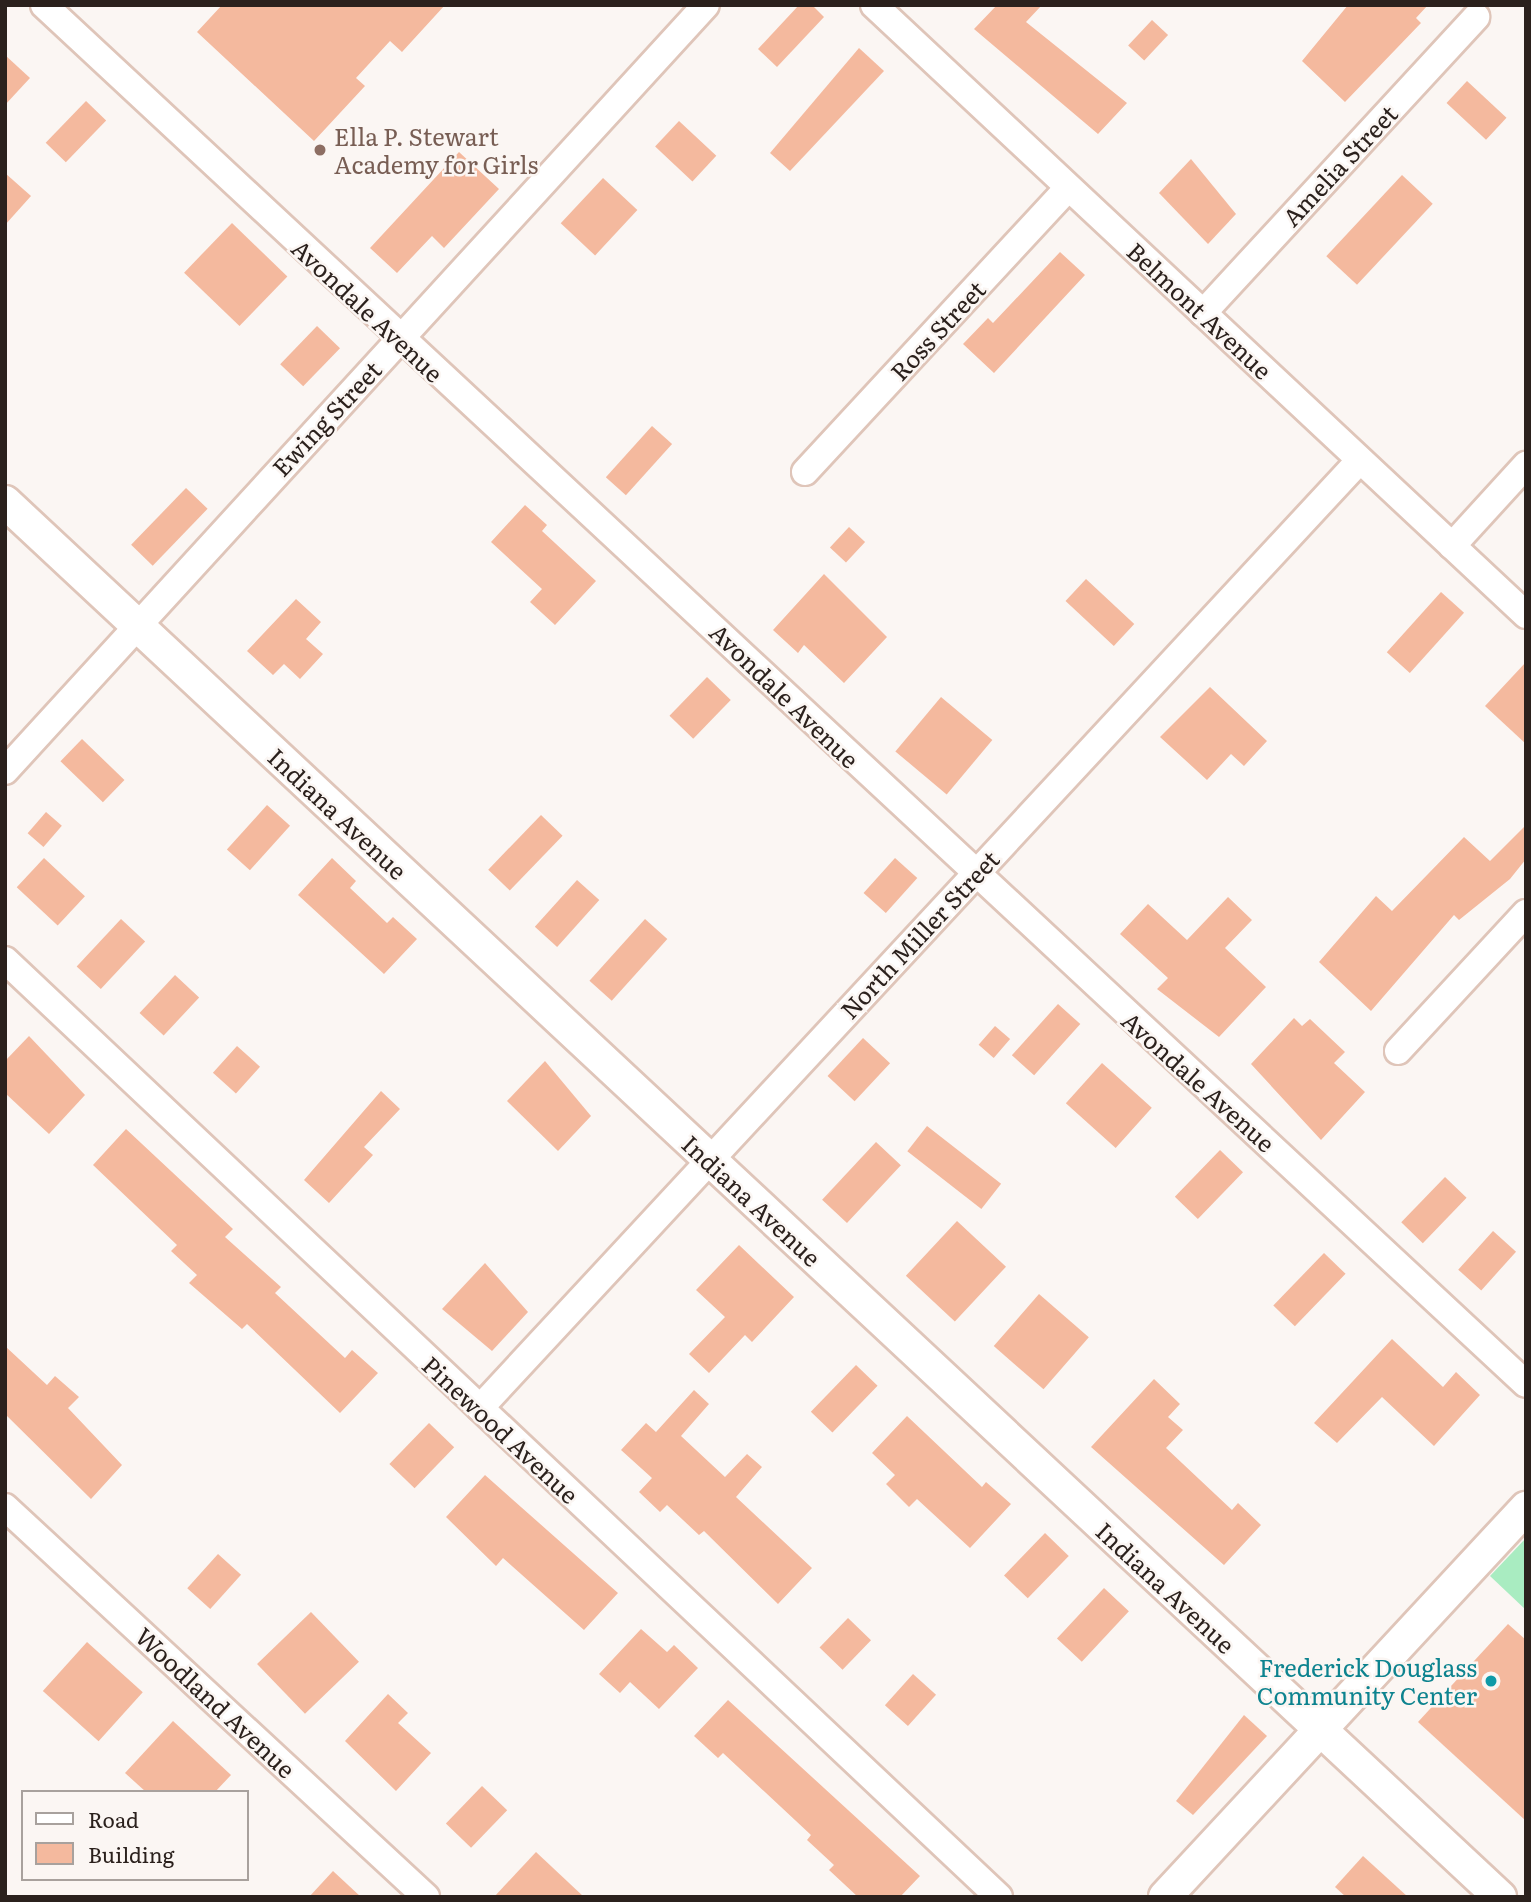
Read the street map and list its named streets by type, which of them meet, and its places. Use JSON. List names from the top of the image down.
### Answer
{
  "streets": {
    "street": [
      "Amelia Street",
      "Avondale Avenue",
      "Belmont Avenue",
      "Ross Street",
      "Ewing Street",
      "Indiana Avenue",
      "North Miller Street",
      "Pinewood Avenue",
      "Woodland Avenue"
    ]
  },
  "crossings": [
    ["Amelia Street", "Belmont Avenue"],
    ["Avondale Avenue", "Ewing Street"],
    ["Avondale Avenue", "North Miller Street"],
    ["Belmont Avenue", "Ross Street"],
    ["Belmont Avenue", "North Miller Street"],
    ["Ewing Street", "Indiana Avenue"],
    ["Indiana Avenue", "North Miller Street"],
    ["North Miller Street", "Pinewood Avenue"]
  ],
  "places": ["Ella P. Stewart Academy for Girls", "Frederick Douglass Community Center"],
  "legend": ["Road", "Building"]
}
